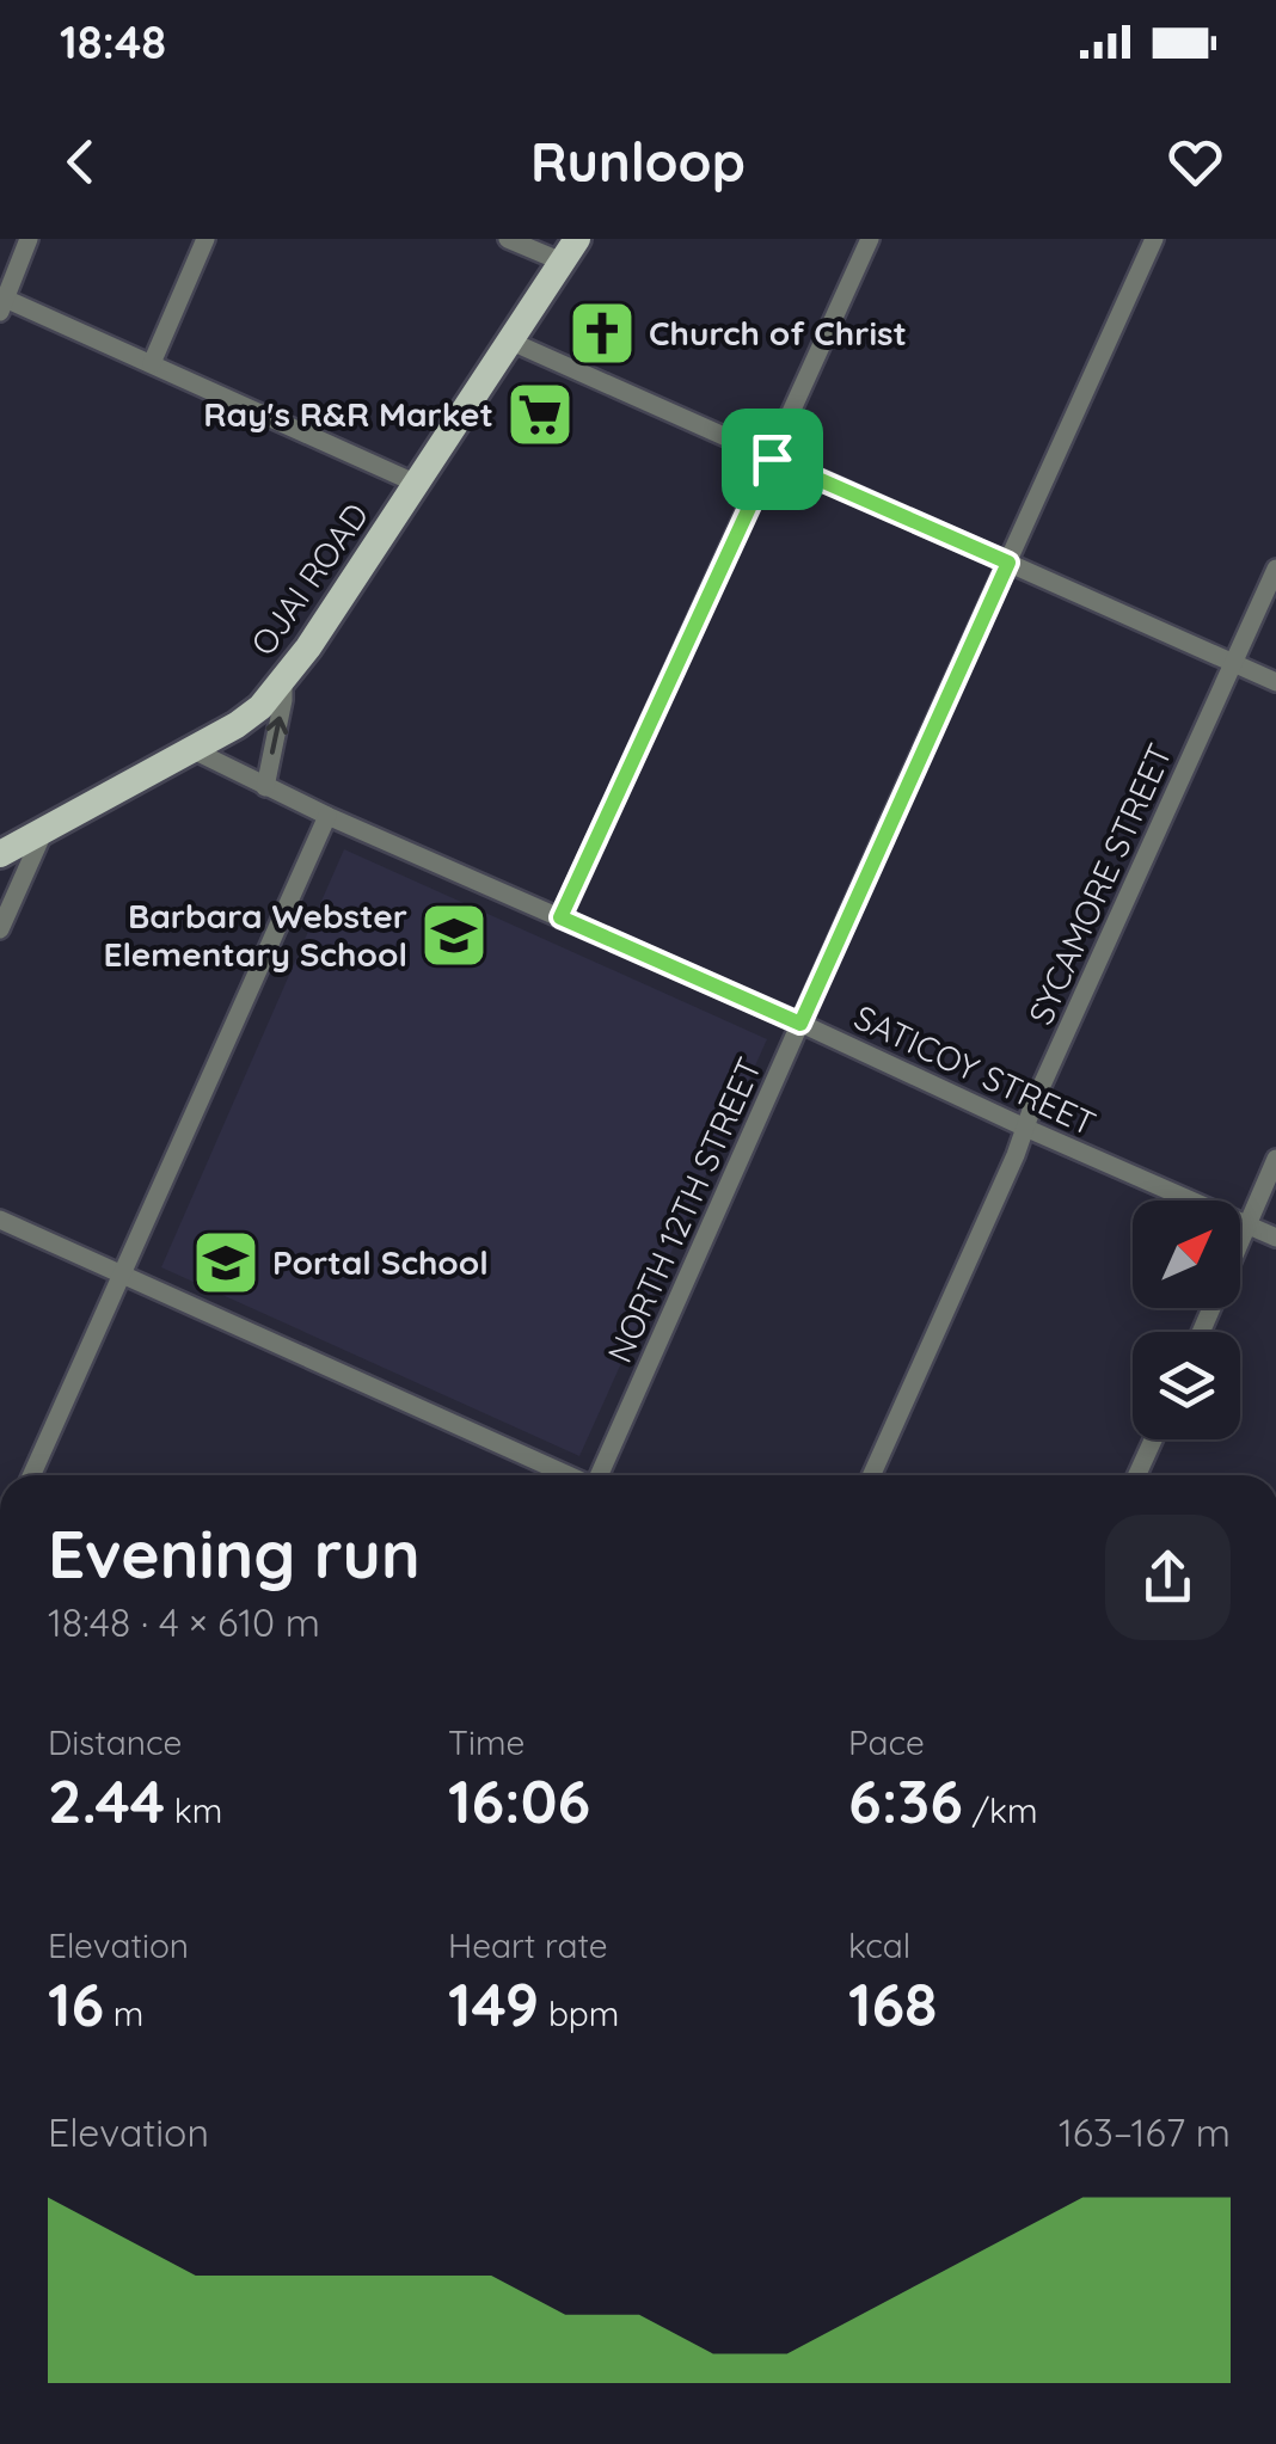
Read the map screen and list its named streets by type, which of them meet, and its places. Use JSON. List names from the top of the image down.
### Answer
{
  "streets": {
    "main road": ["OJAI ROAD"],
    "street": ["SYCAMORE STREET", "SATICOY STREET", "NORTH 12TH STREET"]
  },
  "crossings": [
    ["OJAI ROAD", "SATICOY STREET"],
    ["SYCAMORE STREET", "SATICOY STREET"],
    ["SATICOY STREET", "NORTH 12TH STREET"]
  ],
  "places": {
    "church": ["Church of Christ"],
    "supermarket": ["Ray's R&R Market"],
    "school or university": ["Barbara Webster Elementary School", "Portal School"]
  },
  "north": "top right",
  "page": {
    "status": "18:48",
    "header": "Runloop",
    "heading": ["Evening run", "18:48 · 4 × 610 m"],
    "stats": [
      ["Distance", "2.44 km"],
      ["Time", "16:06"],
      ["Pace", "6:36 /km"],
      ["Elevation", "16 m"],
      ["Heart rate", "149 bpm"],
      ["kcal", "168"]
    ],
    "chart": ["Elevation", "163–167 m"]
  }
}
